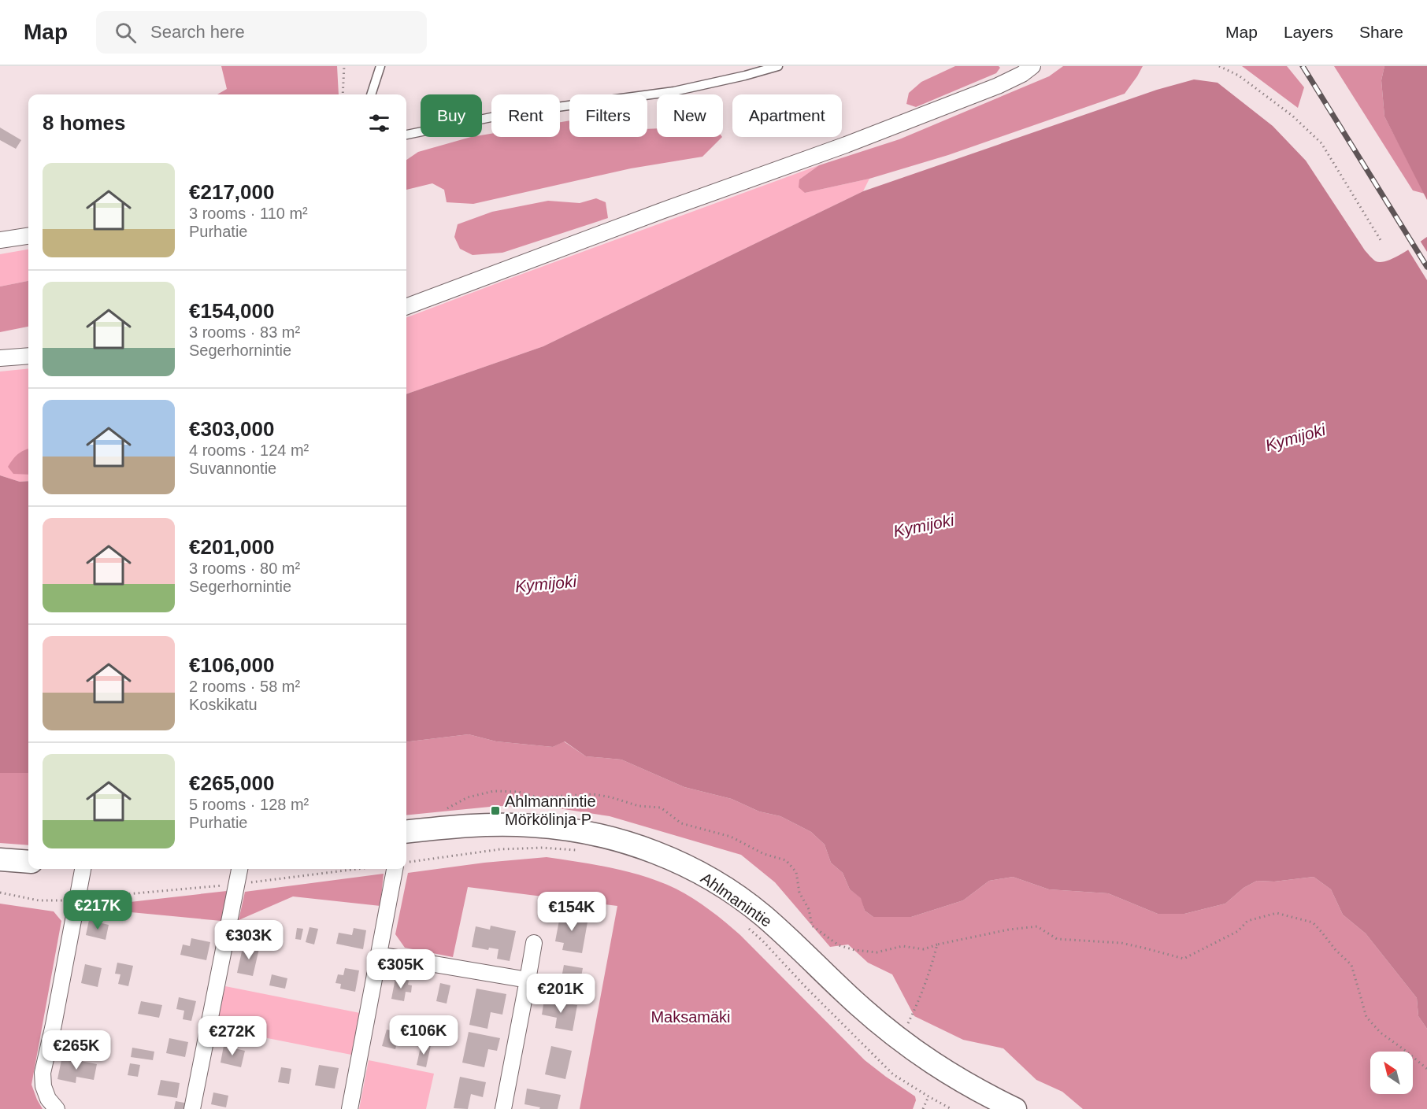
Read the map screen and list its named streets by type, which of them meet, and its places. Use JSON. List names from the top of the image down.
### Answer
{
  "streets": {
    "street": ["Ahlmanintie"]
  },
  "water": ["Kymijoki"],
  "parks": ["Maksamäki"],
  "places": {
    "transit": ["Ahlmannintie Mörkölinja P"]
  },
  "north": "top left",
  "page": {
    "header": "Map",
    "search": "Search here",
    "nav": ["Map", "Layers", "Share"],
    "chip": [
      "Buy",
      "Rent",
      "Filters",
      "New",
      "Apartment"
    ],
    "heading": "8 homes",
    "list": [
      {
        "name": "€217,000",
        "note": "3 rooms · 110 m² · Purhatie"
      },
      {
        "name": "€154,000",
        "note": "3 rooms · 83 m² · Segerhornintie"
      },
      {
        "name": "€303,000",
        "note": "4 rooms · 124 m² · Suvannontie"
      },
      {
        "name": "€201,000",
        "note": "3 rooms · 80 m² · Segerhornintie"
      },
      {
        "name": "€106,000",
        "note": "2 rooms · 58 m² · Koskikatu"
      },
      {
        "name": "€265,000",
        "note": "5 rooms · 128 m² · Purhatie"
      }
    ],
    "price": [
      "€217K",
      "€154K",
      "€303K",
      "€305K",
      "€201K",
      "€106K",
      "€272K",
      "€265K"
    ]
  }
}
